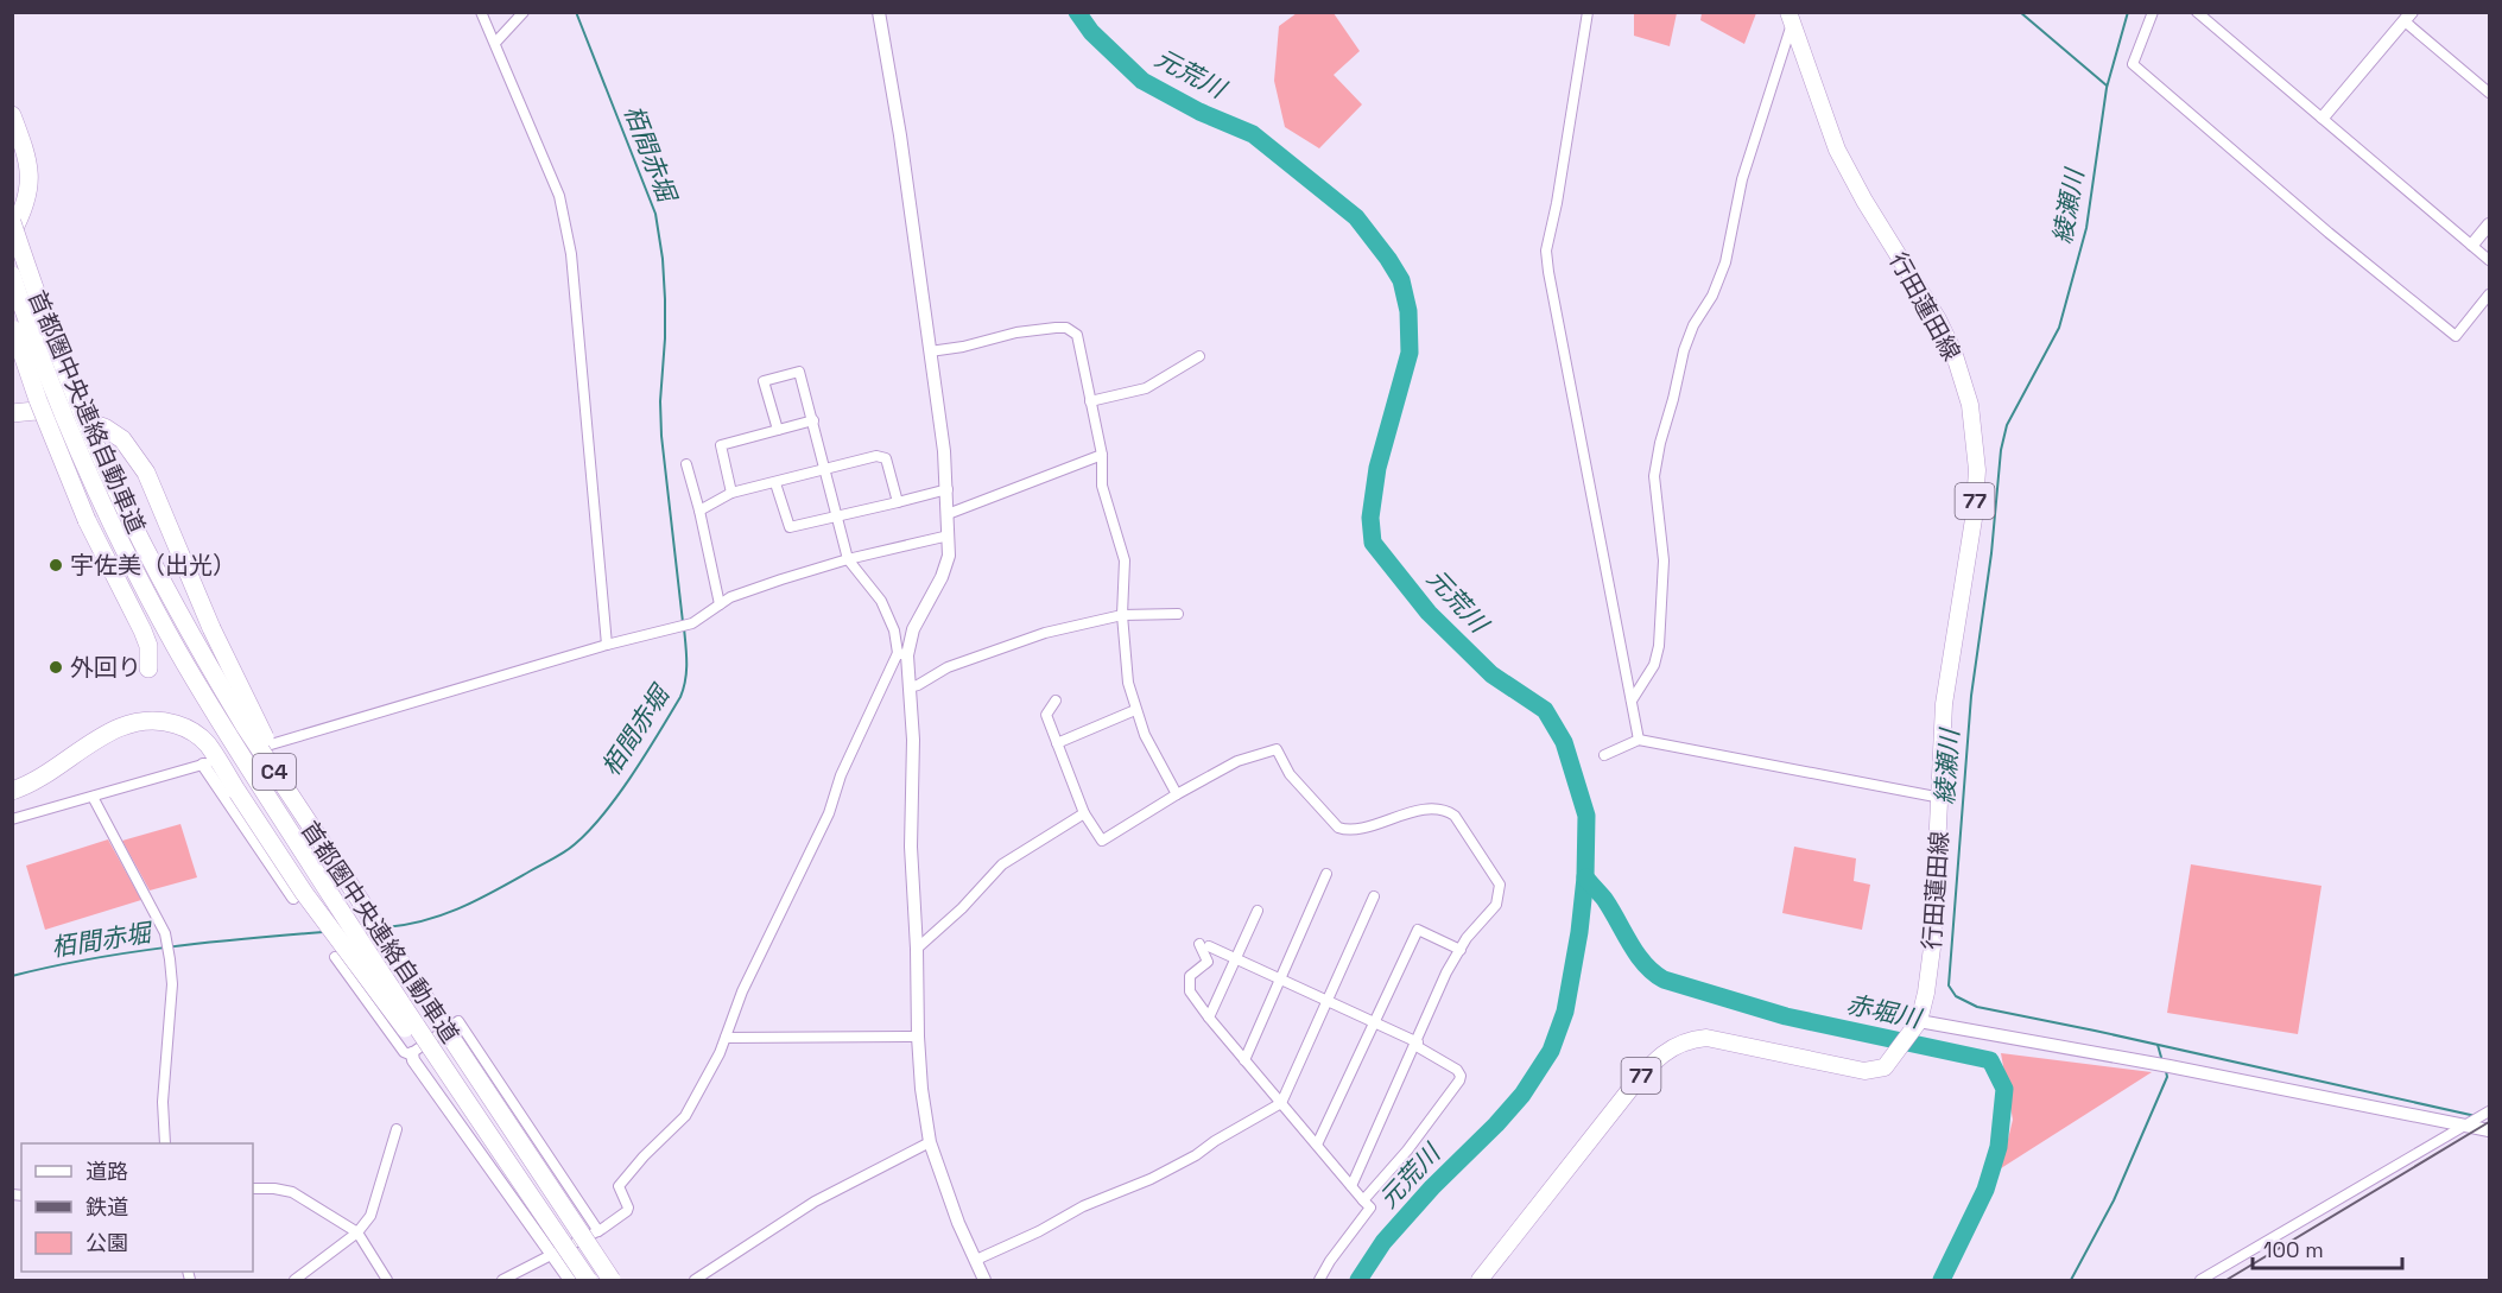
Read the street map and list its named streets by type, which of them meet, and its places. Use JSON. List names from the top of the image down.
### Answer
{
  "streets": {
    "highway": ["首都圏中央連絡自動車道", "C4"],
    "main road": ["行田蓮田線", "77"]
  },
  "water": [
    "元荒川",
    "栢間赤堀",
    "綾瀬川",
    "赤堀川"
  ],
  "places": ["宇佐美（出光）", "外回り"],
  "legend": ["道路", "鉄道", "公園"],
  "scale_bar": "100 m"
}
